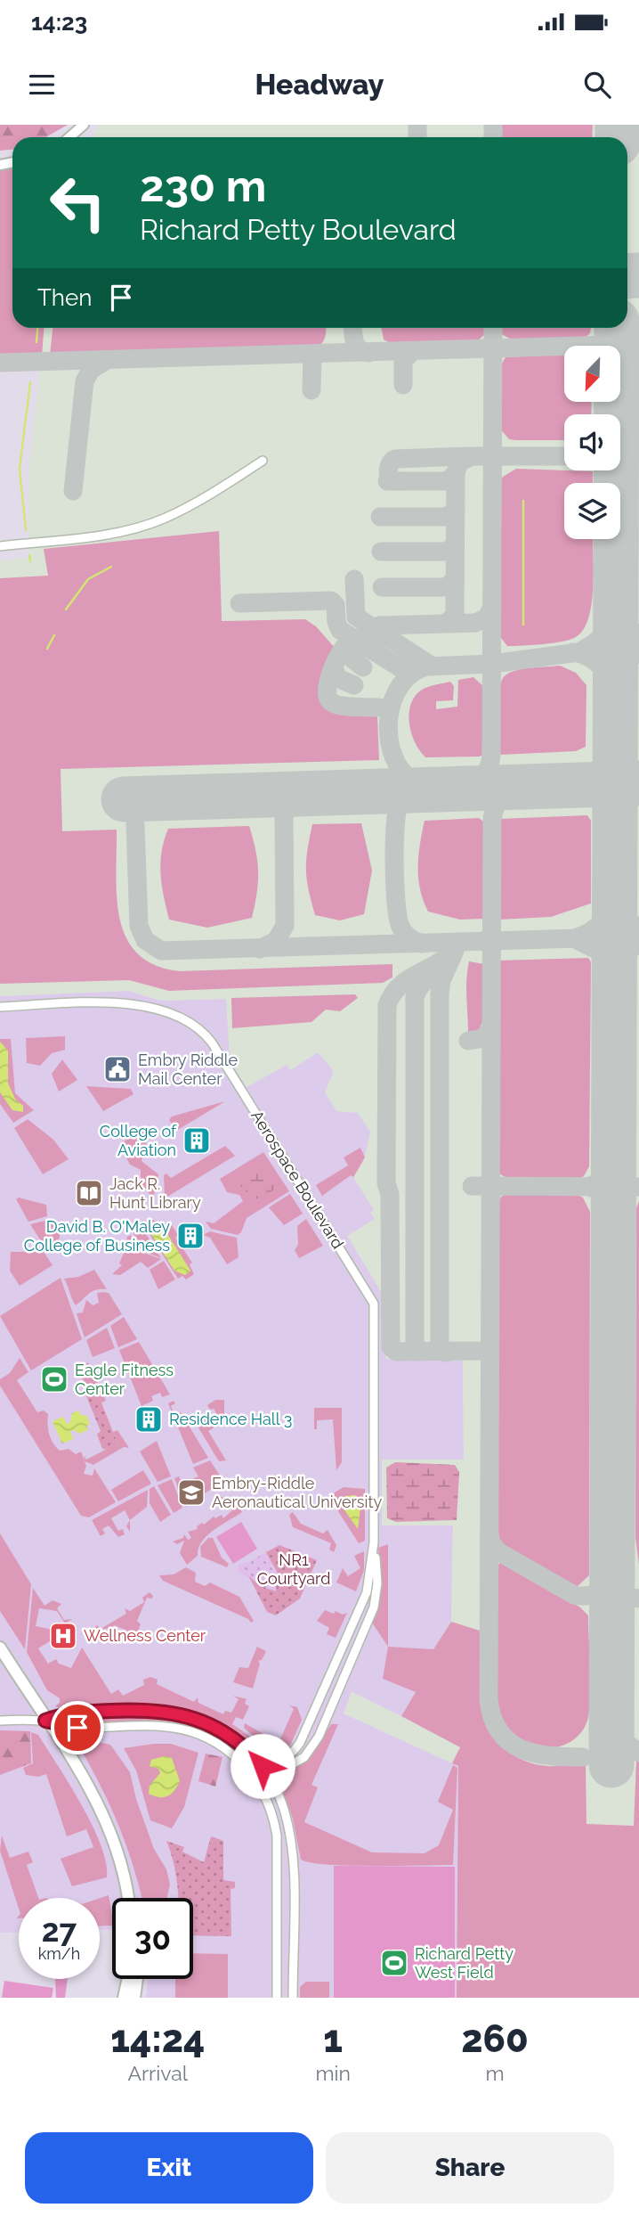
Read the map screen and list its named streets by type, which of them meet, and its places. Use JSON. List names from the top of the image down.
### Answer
{
  "streets": {
    "street": ["Aerospace Boulevard"]
  },
  "parks": ["NR1 Courtyard"],
  "places": {
    "public building": ["Embry Riddle Mail Center"],
    "building": ["College of Aviation", "David B. O'Maley College of Business", "Residence Hall 3"],
    "library": ["Jack R. Hunt Library"],
    "sports": ["Eagle Fitness Center", "Richard Petty West Field"],
    "school or university": ["Embry-Riddle Aeronautical University"],
    "hospital": ["Wellness Center"]
  },
  "north": "bottom left",
  "page": {
    "status": "14:23",
    "header": "Headway",
    "turn": ["230 m", "Richard Petty Boulevard"],
    "then": "Then",
    "speed": "27 km/h",
    "limit": "30",
    "eta": [
      "14:24",
      "Arrival",
      "1",
      "min",
      "260",
      "m"
    ],
    "buttons": ["Exit", "Share"]
  }
}
